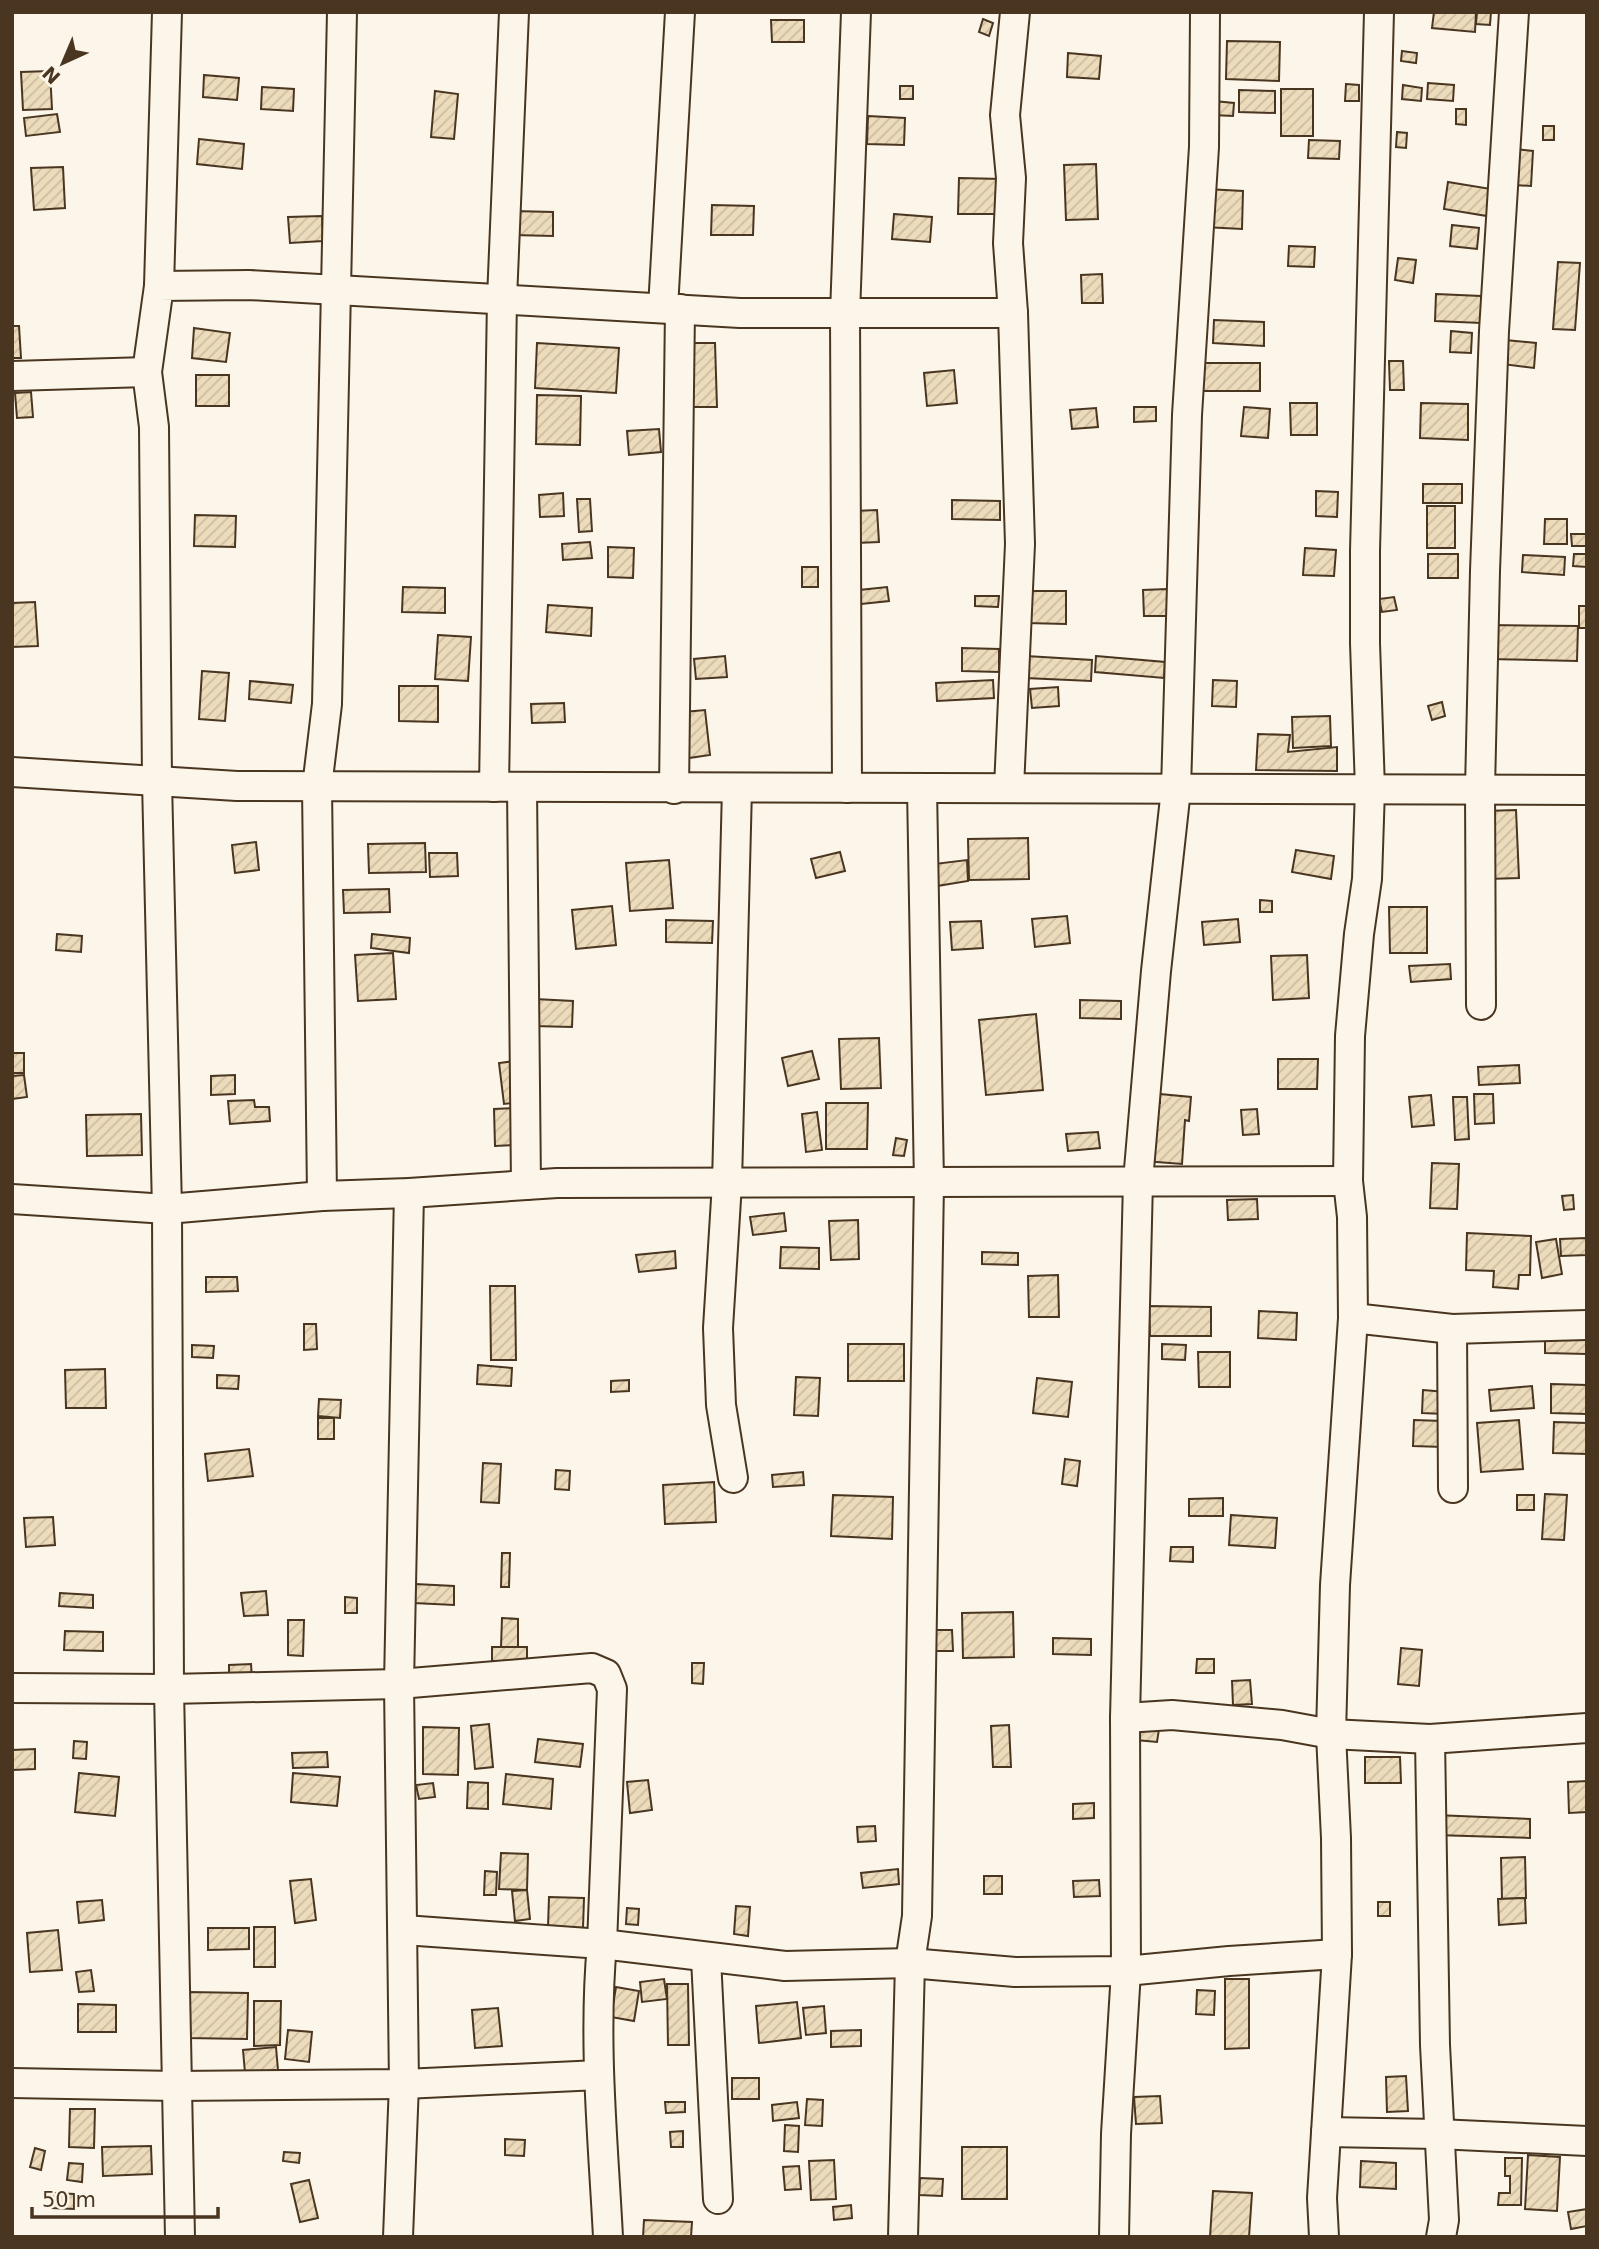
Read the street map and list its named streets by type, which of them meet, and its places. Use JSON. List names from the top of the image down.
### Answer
{
  "scale_bar": "50 m",
  "north": "bottom left"
}
